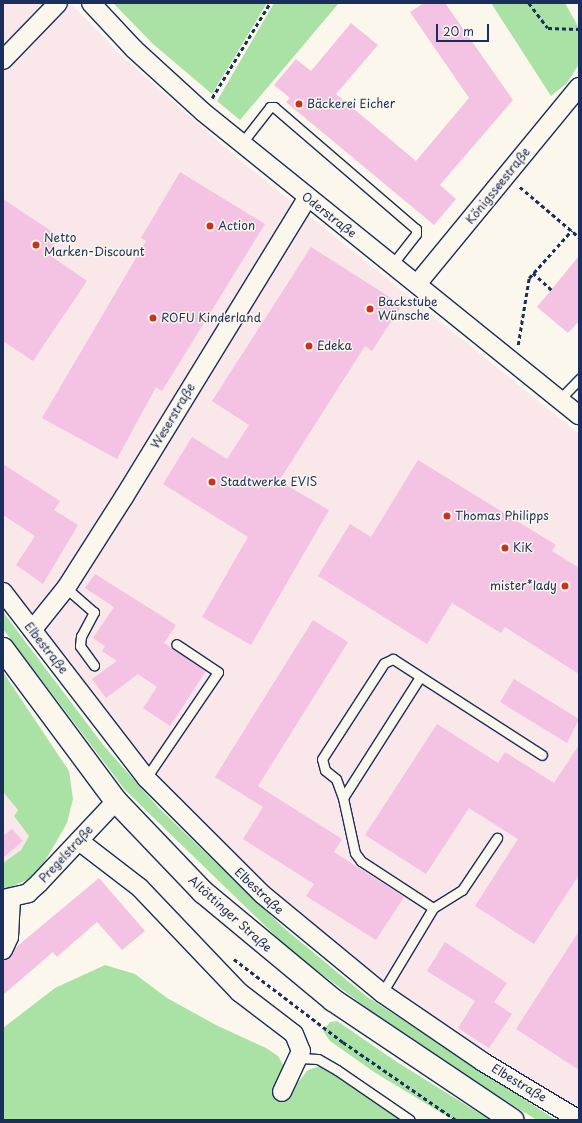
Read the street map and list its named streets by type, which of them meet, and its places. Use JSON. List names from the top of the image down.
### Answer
{
  "streets": {
    "main road": ["Altöttinger Straße"],
    "street": [
      "Königsseestraße",
      "Oderstraße",
      "Weserstraße",
      "Elbestraße",
      "Pregelstraße"
    ]
  },
  "crossings": [
    ["Königsseestraße", "Oderstraße"],
    ["Oderstraße", "Weserstraße"],
    ["Weserstraße", "Elbestraße"],
    ["Pregelstraße", "Altöttinger Straße"]
  ],
  "places": [
    "Bäckerei Eicher",
    "Action",
    "Netto Marken-Discount",
    "Backstube Wünsche",
    "ROFU Kinderland",
    "Edeka",
    "Stadtwerke EVIS",
    "Thomas Philipps",
    "KiK",
    "mister*lady"
  ],
  "scale_bar": "20 m"
}
